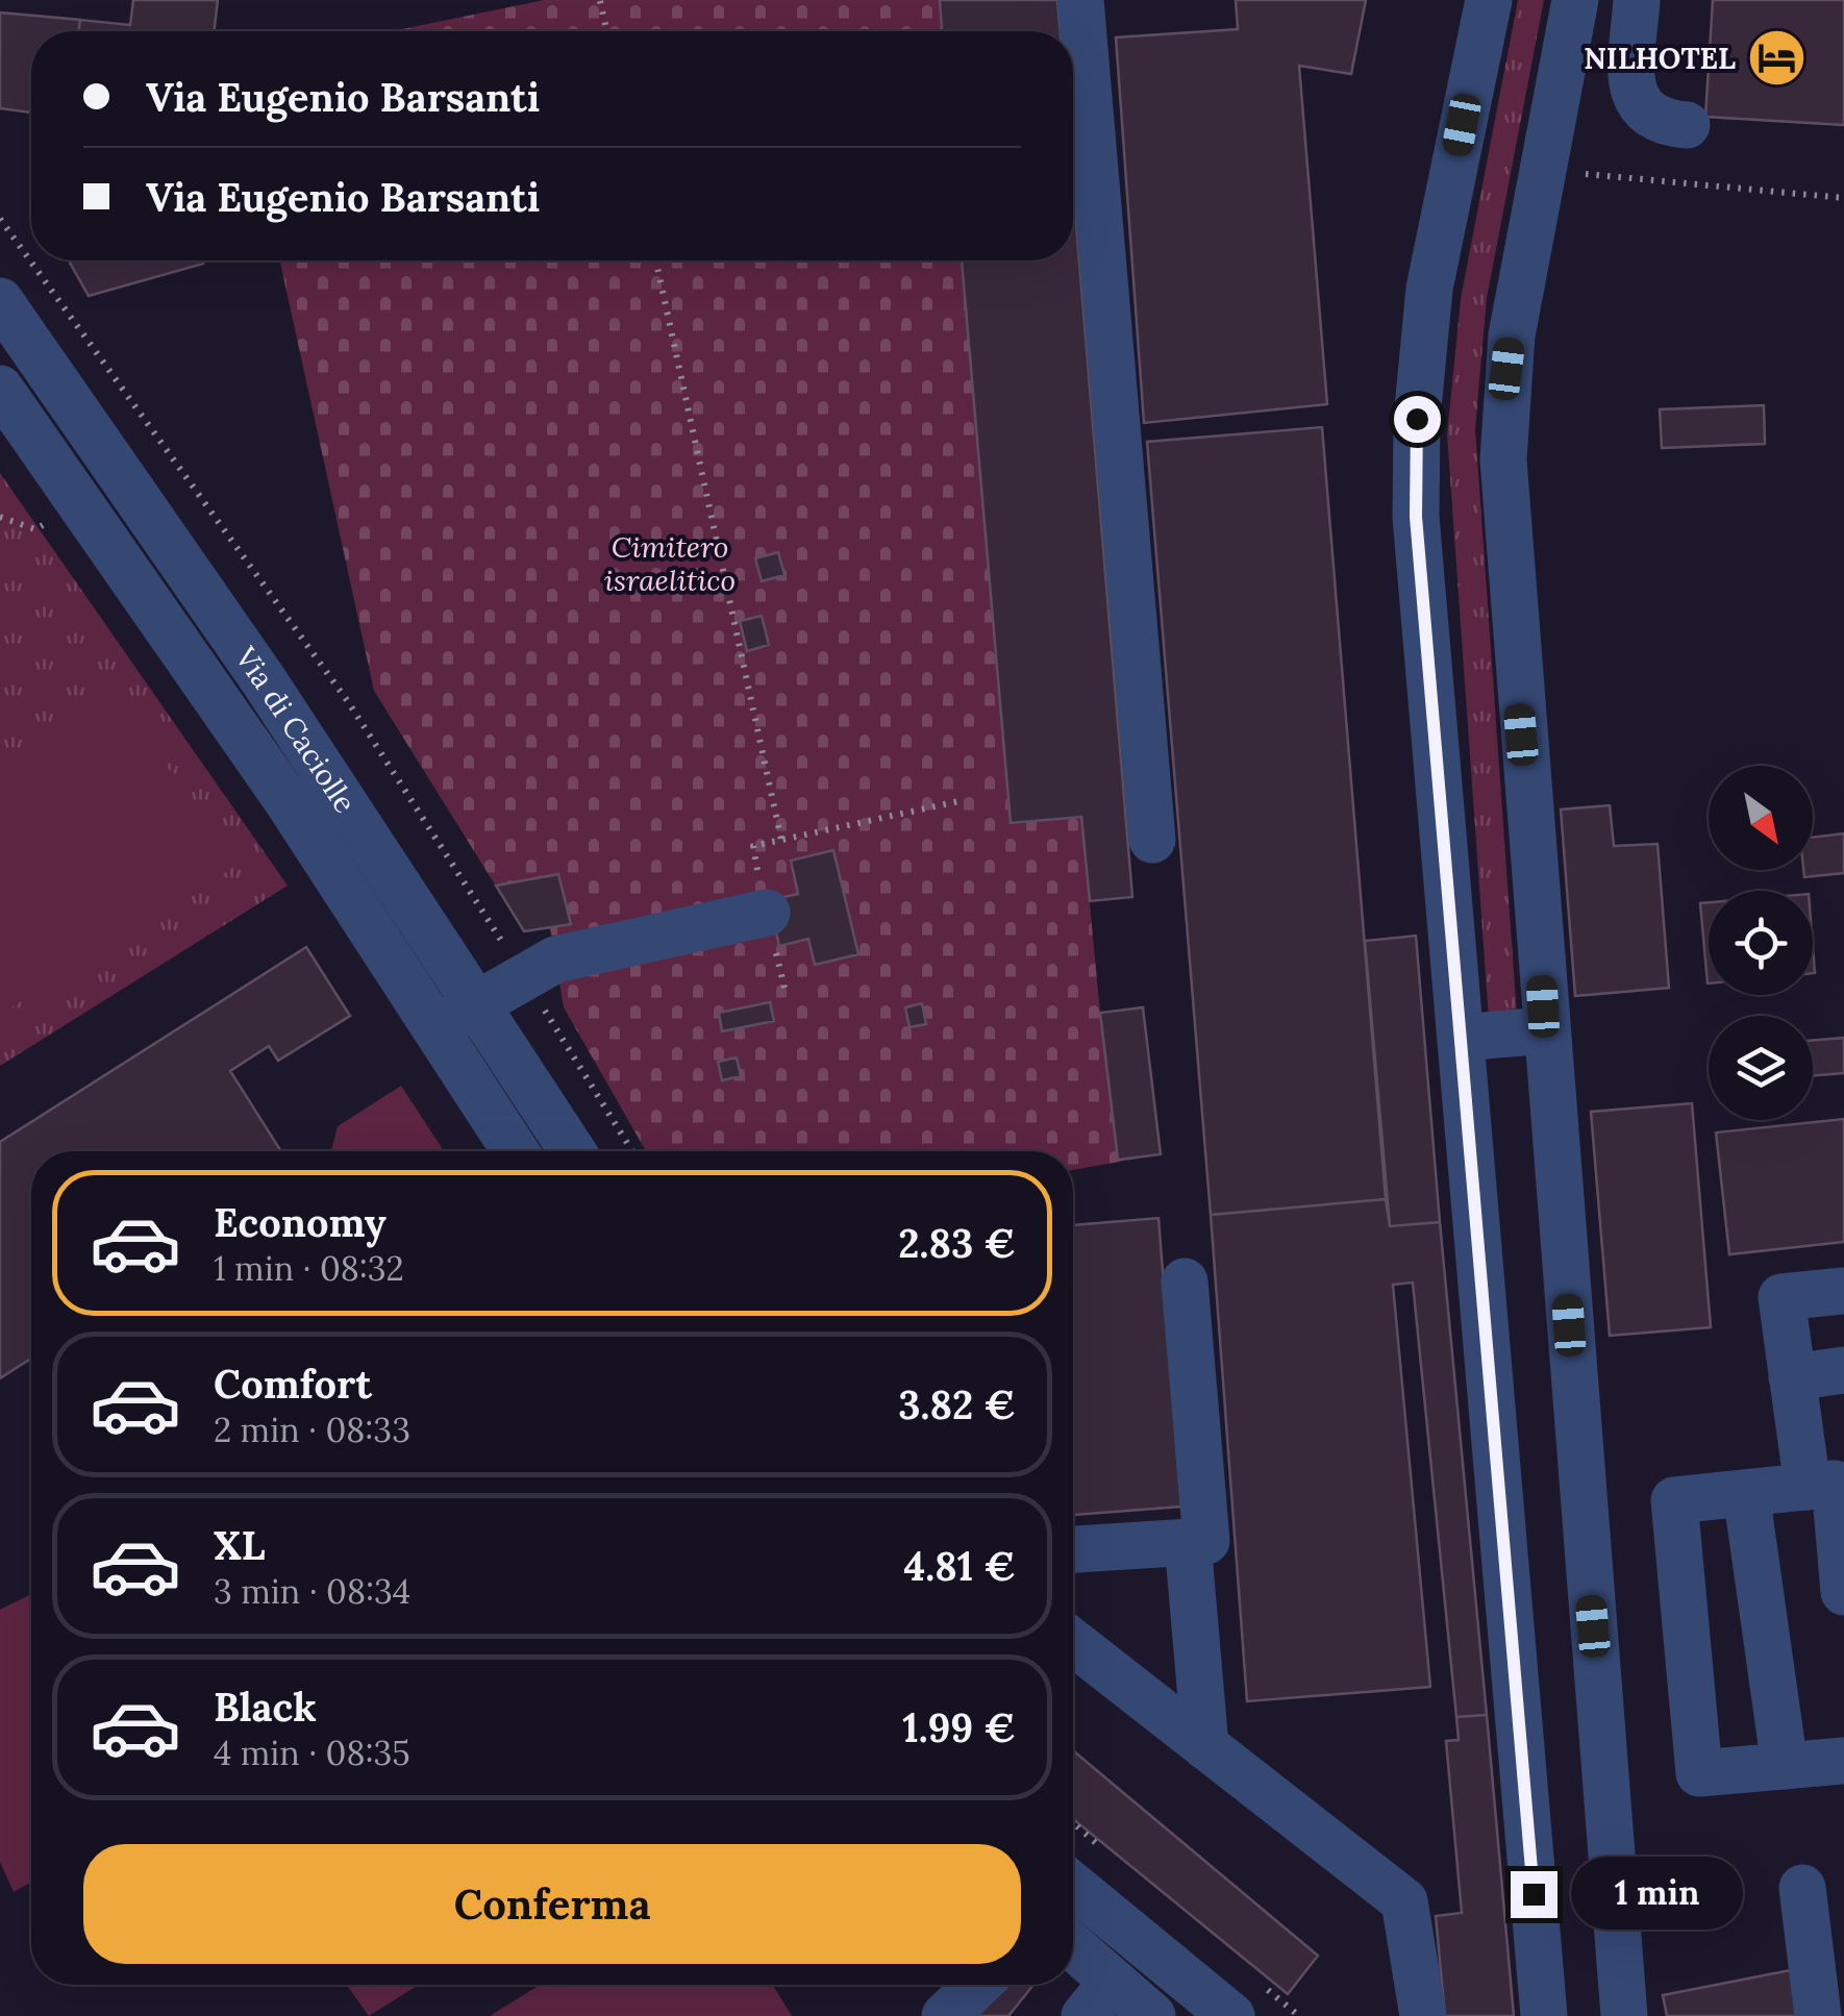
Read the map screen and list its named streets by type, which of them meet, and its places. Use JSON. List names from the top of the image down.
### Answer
{
  "streets": {
    "street": ["Via di Caciolle"]
  },
  "parks": ["Cimitero israelitico"],
  "places": {
    "hotel": ["NILHOTEL"]
  },
  "north": "bottom right",
  "page": {
    "banner": ["Via Eugenio Barsanti", "Via Eugenio Barsanti"],
    "list": [
      {
        "name": "Economy",
        "note": "1 min · 08:32",
        "value": "2.83 €"
      },
      {
        "name": "Comfort",
        "note": "2 min · 08:33",
        "value": "3.82 €"
      },
      {
        "name": "XL",
        "note": "3 min · 08:34",
        "value": "4.81 €"
      },
      {
        "name": "Black",
        "note": "4 min · 08:35",
        "value": "1.99 €"
      }
    ],
    "buttons": "Conferma",
    "bubble": "1 min"
  }
}
